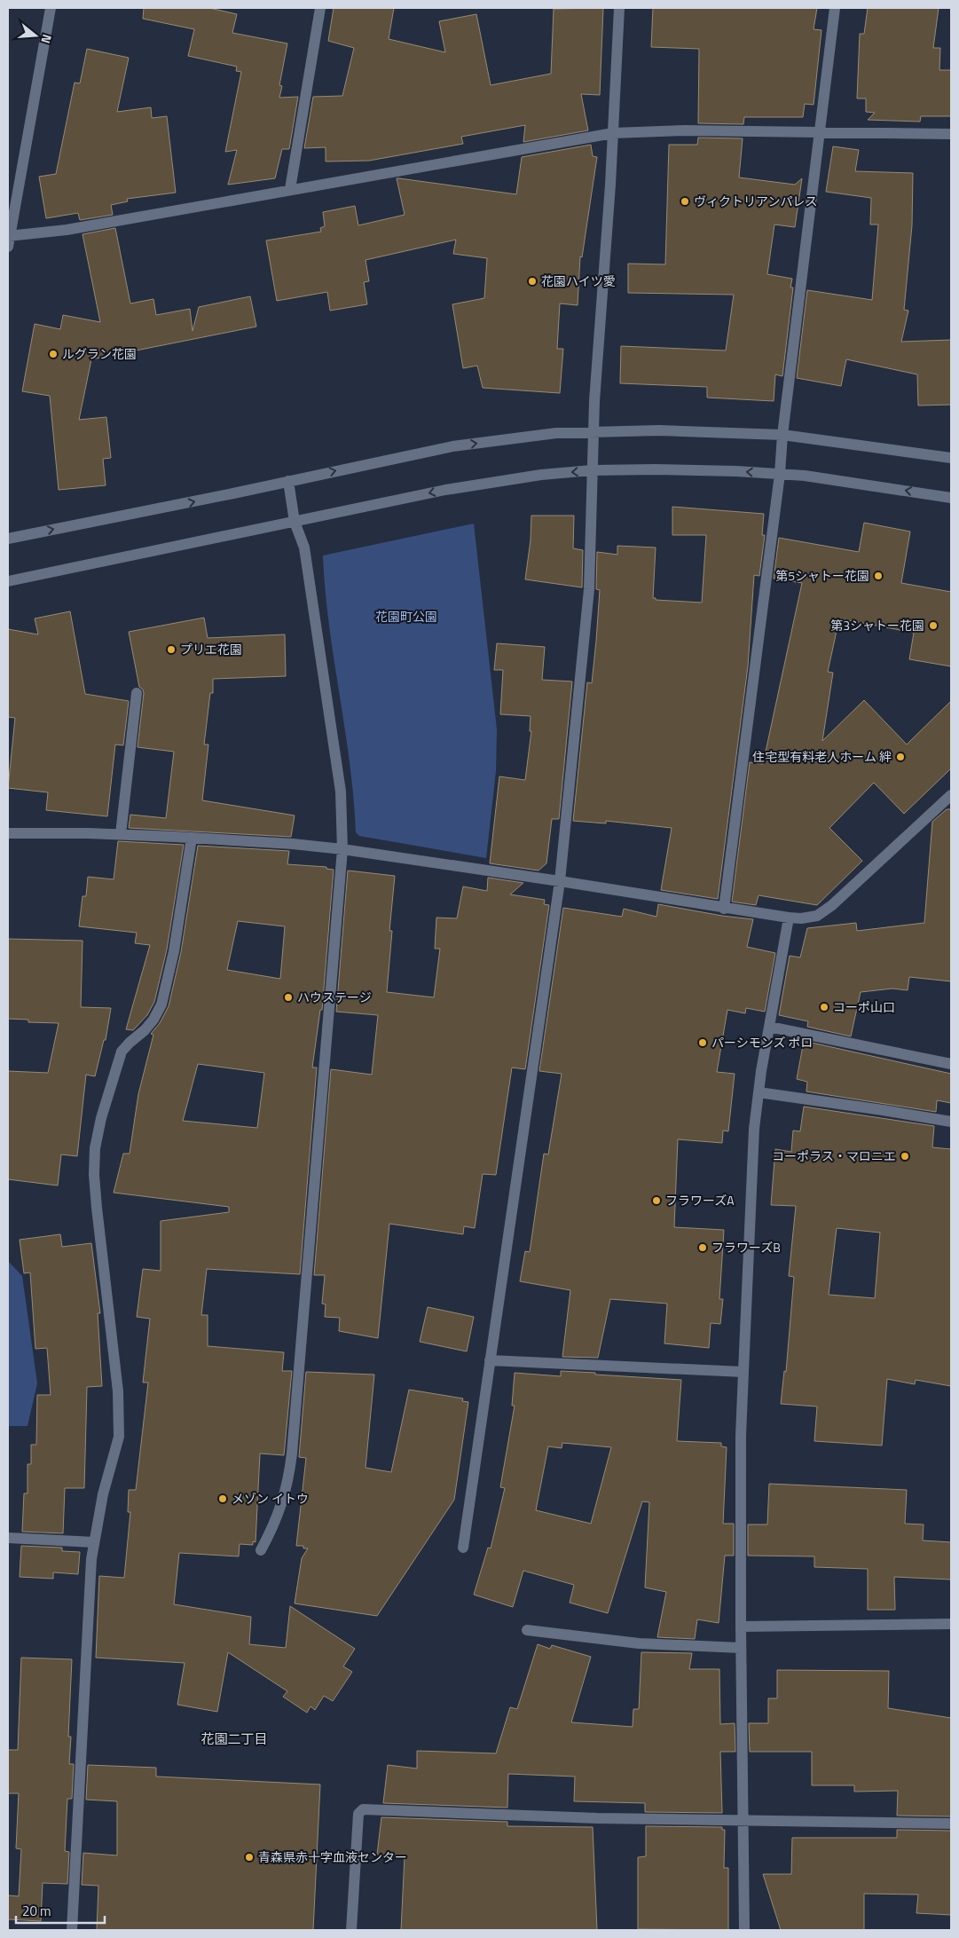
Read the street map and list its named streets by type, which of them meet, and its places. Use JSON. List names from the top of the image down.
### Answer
{
  "districts": ["花園二丁目"],
  "parks": ["花園町公園"],
  "places": [
    "ヴィクトリアンパレス",
    "花園ハイツ愛",
    "ルグラン花園",
    "第5シャトー花園",
    "第3シャトー花園",
    "プリエ花園",
    "住宅型有料老人ホーム 絆",
    "ハウステージ",
    "コーポ山口",
    "パーシモンズ ポロ",
    "コーポラス・マロニエ",
    "フラワーズA",
    "フラワーズB",
    "メゾン イトウ",
    "青森県赤十字血液センター"
  ],
  "scale_bar": "20 m",
  "north": "right"
}
